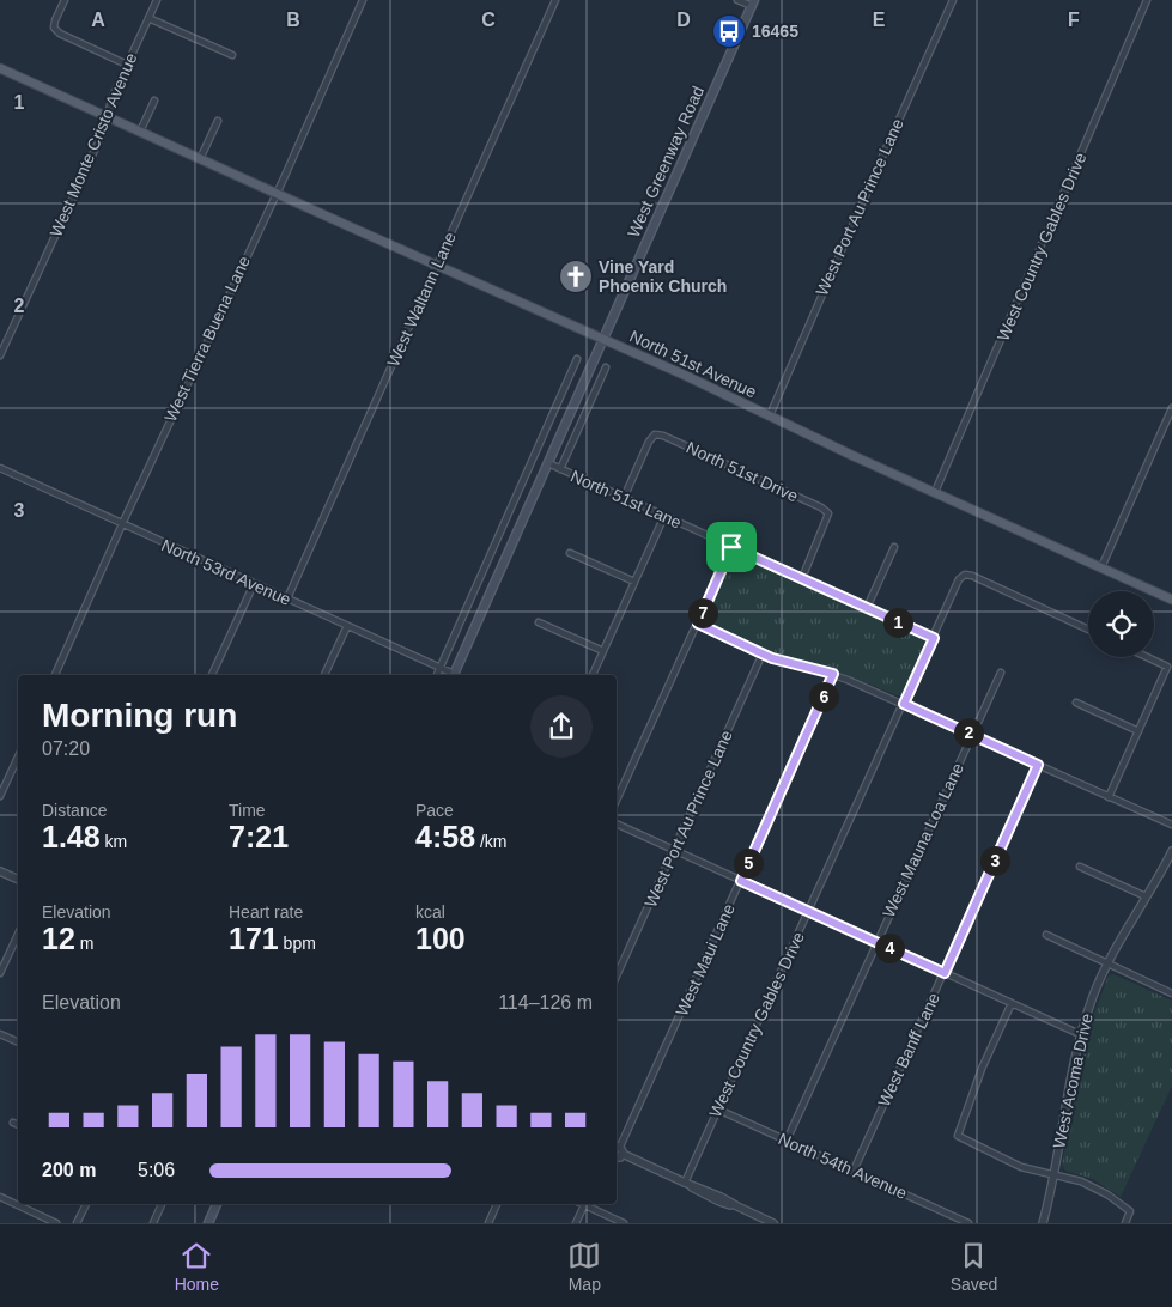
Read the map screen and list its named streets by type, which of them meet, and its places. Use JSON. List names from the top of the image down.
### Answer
{
  "streets": {
    "main road": ["West Greenway Road", "North 51st Avenue"],
    "street": [
      "West Monte Cristo Avenue",
      "West Port Au Prince Lane",
      "West Country Gables Drive",
      "West Waltann Lane",
      "West Tierra Buena Lane",
      "North 51st Drive",
      "North 51st Lane",
      "North 53rd Avenue",
      "West Mauna Loa Lane",
      "West Maui Lane",
      "West Banff Lane",
      "West Acoma Drive",
      "North 54th Avenue"
    ]
  },
  "crossings": [
    ["West Monte Cristo Avenue", "North 51st Avenue"],
    ["West Greenway Road", "North 51st Avenue"],
    ["West Greenway Road", "North 51st Lane"],
    ["West Port Au Prince Lane", "North 51st Avenue"],
    ["West Country Gables Drive", "North 51st Avenue"],
    ["West Country Gables Drive", "North 51st Lane"],
    ["West Country Gables Drive", "North 54th Avenue"],
    ["West Waltann Lane", "North 51st Avenue"],
    ["West Waltann Lane", "North 53rd Avenue"],
    ["West Tierra Buena Lane", "North 51st Avenue"],
    ["West Tierra Buena Lane", "North 53rd Avenue"],
    ["North 51st Drive", "North 51st Lane"],
    ["West Mauna Loa Lane", "North 54th Avenue"],
    ["West Banff Lane", "North 54th Avenue"]
  ],
  "places": {
    "bus stop": ["16465"],
    "church": ["Vine Yard Phoenix Church"]
  },
  "page": {
    "pins": [
      "7",
      "1",
      "6",
      "2",
      "3",
      "5",
      "4"
    ],
    "heading": ["Morning run", "07:20"],
    "stats": [
      ["Distance", "1.48 km"],
      ["Time", "7:21"],
      ["Pace", "4:58 /km"],
      ["Elevation", "12 m"],
      ["Heart rate", "171 bpm"],
      ["kcal", "100"]
    ],
    "chart": ["Elevation", "114–126 m"],
    "list": [
      {
        "name": "200 m",
        "note": "5:06"
      }
    ],
    "tabs": ["Home", "Map", "Saved"]
  },
  "grid": {
    "columns": [
      "A",
      "B",
      "C",
      "D",
      "E",
      "F"
    ],
    "rows": ["1", "2", "3"]
  }
}
